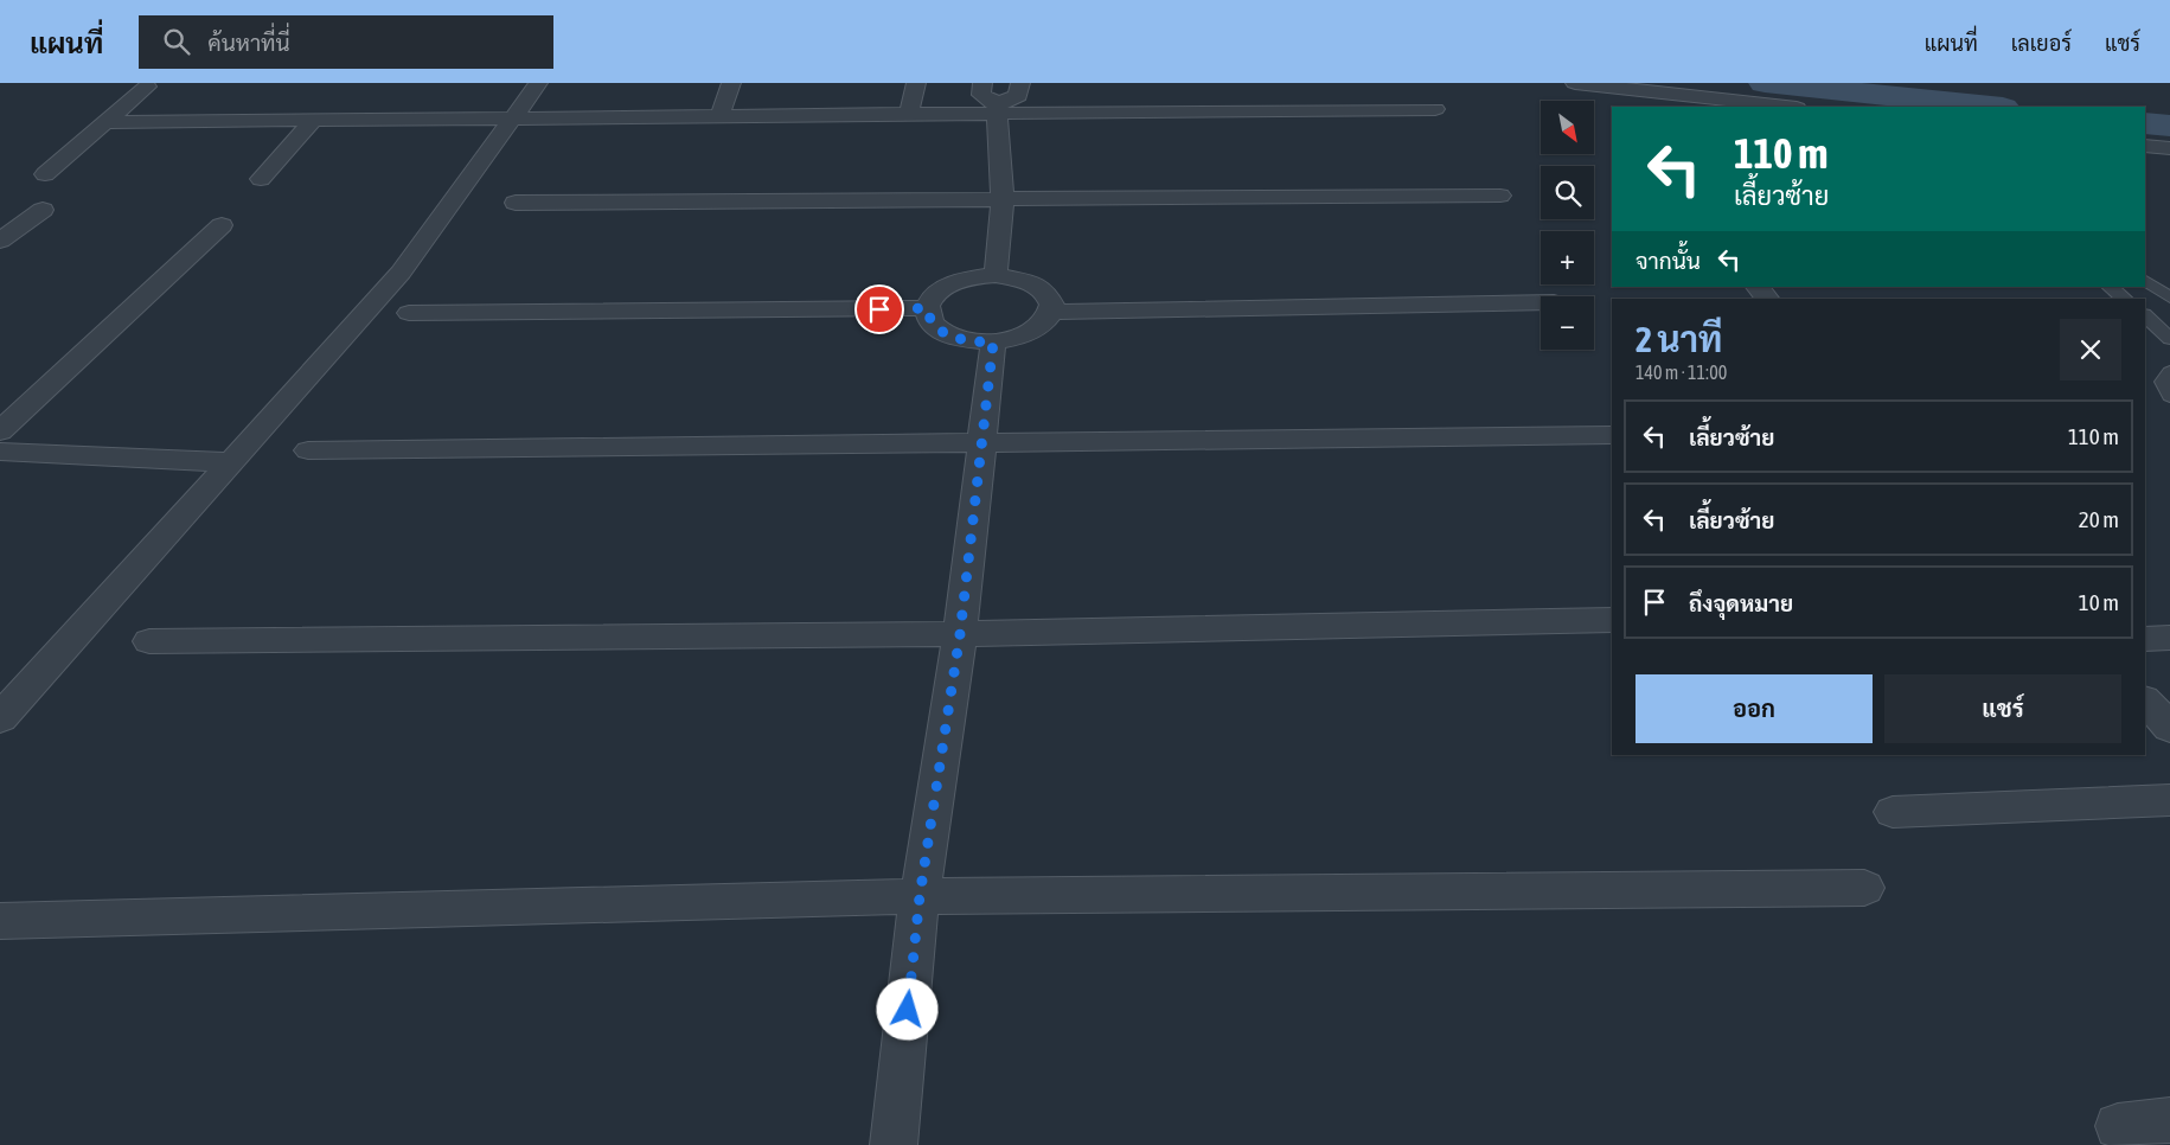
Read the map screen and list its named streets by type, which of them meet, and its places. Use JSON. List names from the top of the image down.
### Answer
{
  "north": "bottom right",
  "page": {
    "header": "แผนที่",
    "search": "ค้นหาที่นี่",
    "nav": ["แผนที่", "เลเยอร์", "แชร์"],
    "map_buttons": ["+", "−"],
    "turn": ["110 m", "เลี้ยวซ้าย"],
    "then": "จากนั้น",
    "heading": ["2 นาที", "140 m · 11:00"],
    "list": [
      {
        "name": "เลี้ยวซ้าย",
        "value": "110 m"
      },
      {
        "name": "เลี้ยวซ้าย",
        "value": "20 m"
      },
      {
        "name": "ถึงจุดหมาย",
        "value": "10 m"
      }
    ],
    "buttons": ["ออก", "แชร์"]
  }
}
